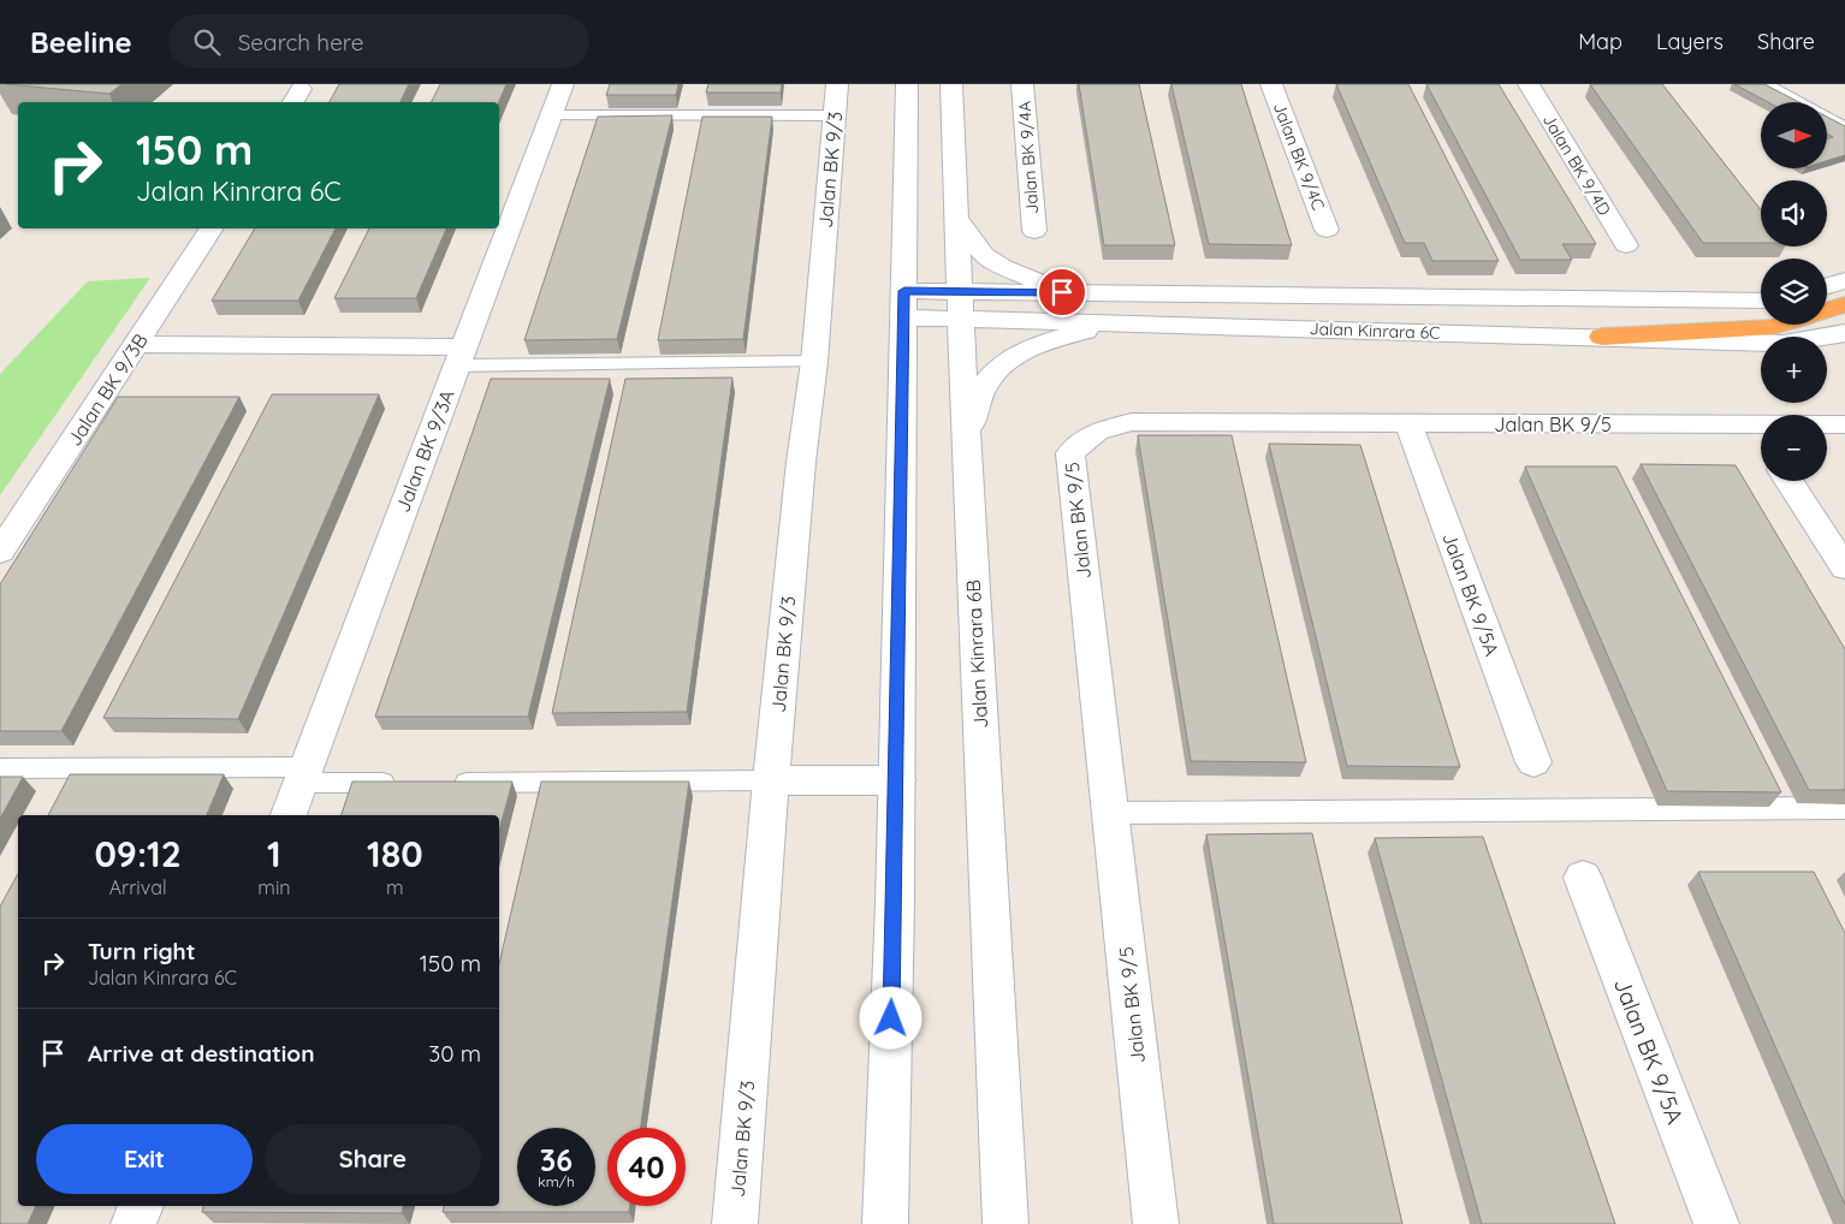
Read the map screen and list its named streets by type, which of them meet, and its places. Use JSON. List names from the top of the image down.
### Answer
{
  "streets": {
    "street": [
      "Jalan BK 9/4C",
      "Jalan BK 9/4A",
      "Jalan BK 9/4D",
      "Jalan BK 9/3",
      "Jalan Kinrara 6C",
      "Jalan BK 9/3B",
      "Jalan BK 9/5",
      "Jalan BK 9/3A",
      "Jalan BK 9/5A",
      "Jalan Kinrara 6B"
    ]
  },
  "crossings": [
    ["Jalan Kinrara 6C", "Jalan Kinrara 6B"],
    ["Jalan BK 9/5", "Jalan BK 9/5A"]
  ],
  "north": "right",
  "page": {
    "header": "Beeline",
    "search": "Search here",
    "nav": ["Map", "Layers", "Share"],
    "map_buttons": ["+", "−"],
    "turn": ["150 m", "Jalan Kinrara 6C"],
    "eta": [
      "09:12",
      "Arrival",
      "1",
      "min",
      "180",
      "m"
    ],
    "list": [
      {
        "name": "Turn right",
        "note": "Jalan Kinrara 6C",
        "value": "150 m"
      },
      {
        "name": "Arrive at destination",
        "value": "30 m"
      }
    ],
    "buttons": ["Exit", "Share"],
    "speed": "36 km/h",
    "limit": "40"
  }
}
